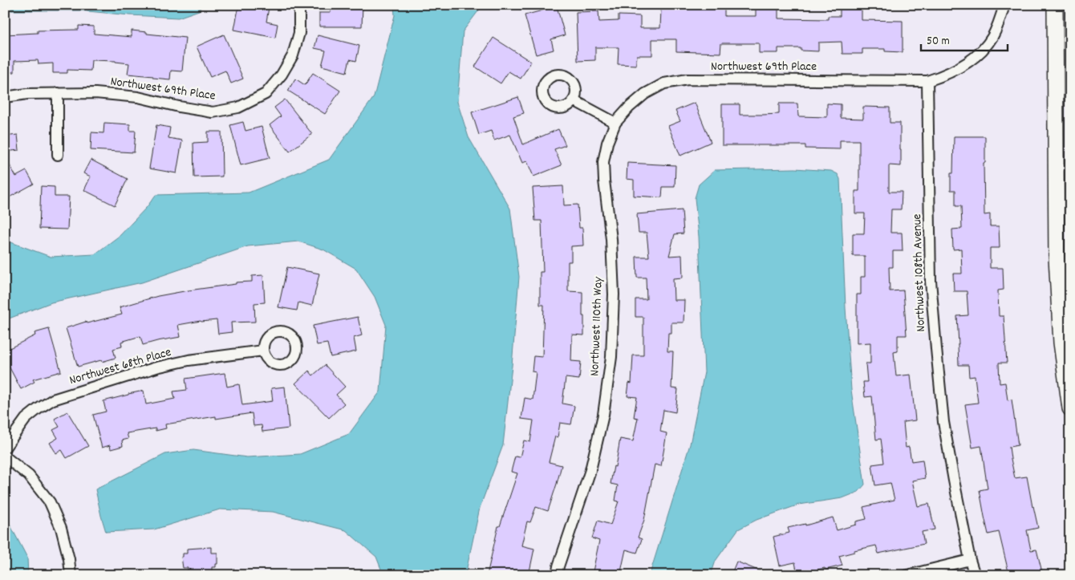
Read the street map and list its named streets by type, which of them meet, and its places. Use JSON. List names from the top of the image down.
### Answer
{
  "streets": {
    "street": [
      "Northwest 69th Place",
      "Northwest 108th Avenue",
      "Northwest 110th Way",
      "Northwest 68th Place"
    ]
  },
  "crossings": [
    ["Northwest 69th Place", "Northwest 108th Avenue"],
    ["Northwest 69th Place", "Northwest 110th Way"]
  ],
  "scale_bar": "50 m"
}
